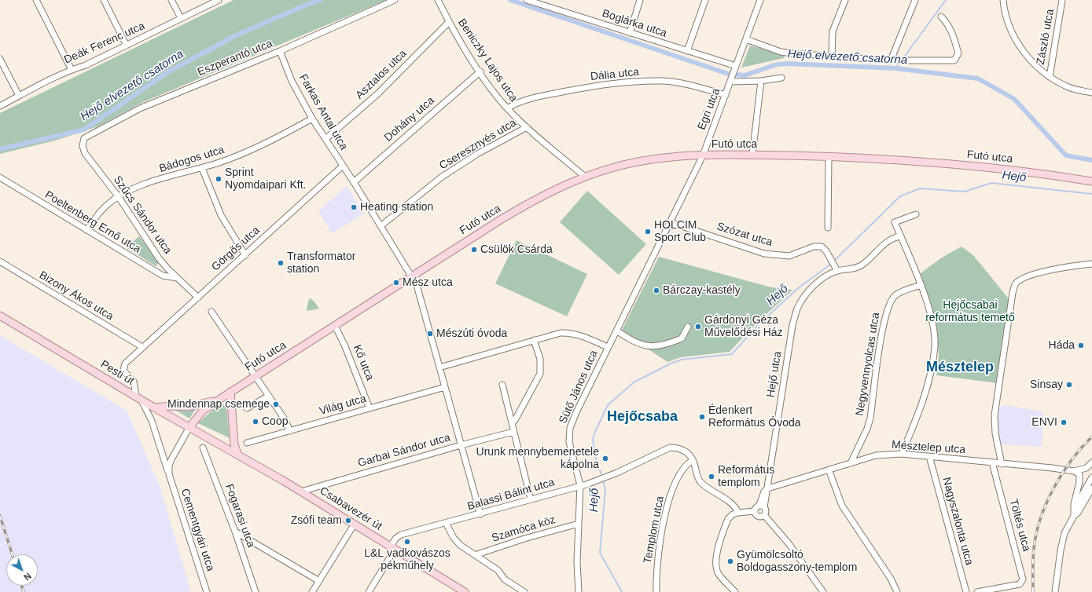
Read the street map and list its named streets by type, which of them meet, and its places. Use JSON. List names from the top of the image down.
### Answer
{
  "streets": {
    "main road": ["Futó utca", "Pesti út", "Csabavezér út"],
    "street": [
      "Boglárka utca",
      "Zászló utca",
      "Deák Ferenc utca",
      "Eszperantó utca",
      "Beniczky Lajos utca",
      "Asztalos utca",
      "Dália utca",
      "Egri utca",
      "Farkas Antal utca",
      "Dohány utca",
      "Cseresznyés utca",
      "Bádogos utca",
      "Szűcs Sándor utca",
      "Poeltenberg Ernő utca",
      "Szózat utca",
      "Görgős utca",
      "Bizony Ákos utca",
      "Kő utca",
      "Negyvennyolcas utca",
      "Hejő utca",
      "Sütő János utca",
      "Világ utca",
      "Mésztelep utca",
      "Garbai Sándor utca",
      "Balassi Bálint utca",
      "Fogarasi utca",
      "Nagyszalonta utca",
      "Töltés utca",
      "Szamóca köz",
      "Cementgyári utca",
      "Templom utca"
    ]
  },
  "crossings": [
    ["Boglárka utca", "Egri utca"],
    ["Eszperantó utca", "Farkas Antal utca"],
    ["Eszperantó utca", "Szűcs Sándor utca"],
    ["Beniczky Lajos utca", "Asztalos utca"],
    ["Beniczky Lajos utca", "Dália utca"],
    ["Beniczky Lajos utca", "Dohány utca"],
    ["Beniczky Lajos utca", "Cseresznyés utca"],
    ["Beniczky Lajos utca", "Futó utca"],
    ["Asztalos utca", "Farkas Antal utca"],
    ["Dália utca", "Egri utca"],
    ["Egri utca", "Futó utca"],
    ["Egri utca", "Szózat utca"],
    ["Egri utca", "Sütő János utca"],
    ["Farkas Antal utca", "Dohány utca"],
    ["Farkas Antal utca", "Cseresznyés utca"],
    ["Farkas Antal utca", "Futó utca"],
    ["Farkas Antal utca", "Bádogos utca"],
    ["Farkas Antal utca", "Görgős utca"],
    ["Futó utca", "Kő utca"],
    ["Futó utca", "Pesti út"],
    ["Futó utca", "Cementgyári utca"],
    ["Bádogos utca", "Szűcs Sándor utca"],
    ["Bádogos utca", "Poeltenberg Ernő utca"],
    ["Szűcs Sándor utca", "Poeltenberg Ernő utca"],
    ["Szűcs Sándor utca", "Görgős utca"],
    ["Szózat utca", "Hejő utca"],
    ["Szózat utca", "Sütő János utca"],
    ["Görgős utca", "Bizony Ákos utca"],
    ["Görgős utca", "Pesti út"],
    ["Görgős utca", "Cementgyári utca"],
    ["Kő utca", "Világ utca"],
    ["Negyvennyolcas utca", "Mésztelep utca"],
    ["Pesti út", "Csabavezér út"],
    ["Pesti út", "Cementgyári utca"],
    ["Hejő utca", "Mésztelep utca"],
    ["Sütő János utca", "Balassi Bálint utca"],
    ["Sütő János utca", "Szamóca köz"],
    ["Mésztelep utca", "Nagyszalonta utca"],
    ["Mésztelep utca", "Töltés utca"],
    ["Garbai Sándor utca", "Csabavezér út"],
    ["Balassi Bálint utca", "Csabavezér út"],
    ["Balassi Bálint utca", "Templom utca"]
  ],
  "districts": ["Mésztelep", "Hejőcsaba"],
  "water": ["Hejő elvezető csatorna", "Hejő"],
  "parks": ["Hejőcsabai református temető"],
  "places": [
    "Sprint Nyomdaipari Kft.",
    "Heating station",
    "HOLCIM Sport Club",
    "Csülök Csárda",
    "Transformator station",
    "Mész utca",
    "Bárczay-kastély",
    "Gárdonyi Géza Művelődési Ház",
    "Mészúti óvoda",
    "Háda",
    "Sinsay",
    "Mindennap csemege",
    "Édenkert Református Óvoda",
    "Coop",
    "ENVI",
    "Urunk mennybemenetele kápolna",
    "Református templom",
    "Zsófi team",
    "L&L vadkovászos pékműhely",
    "Gyümölcsoltó Boldogasszony-templom"
  ],
  "north": "bottom right"
}
